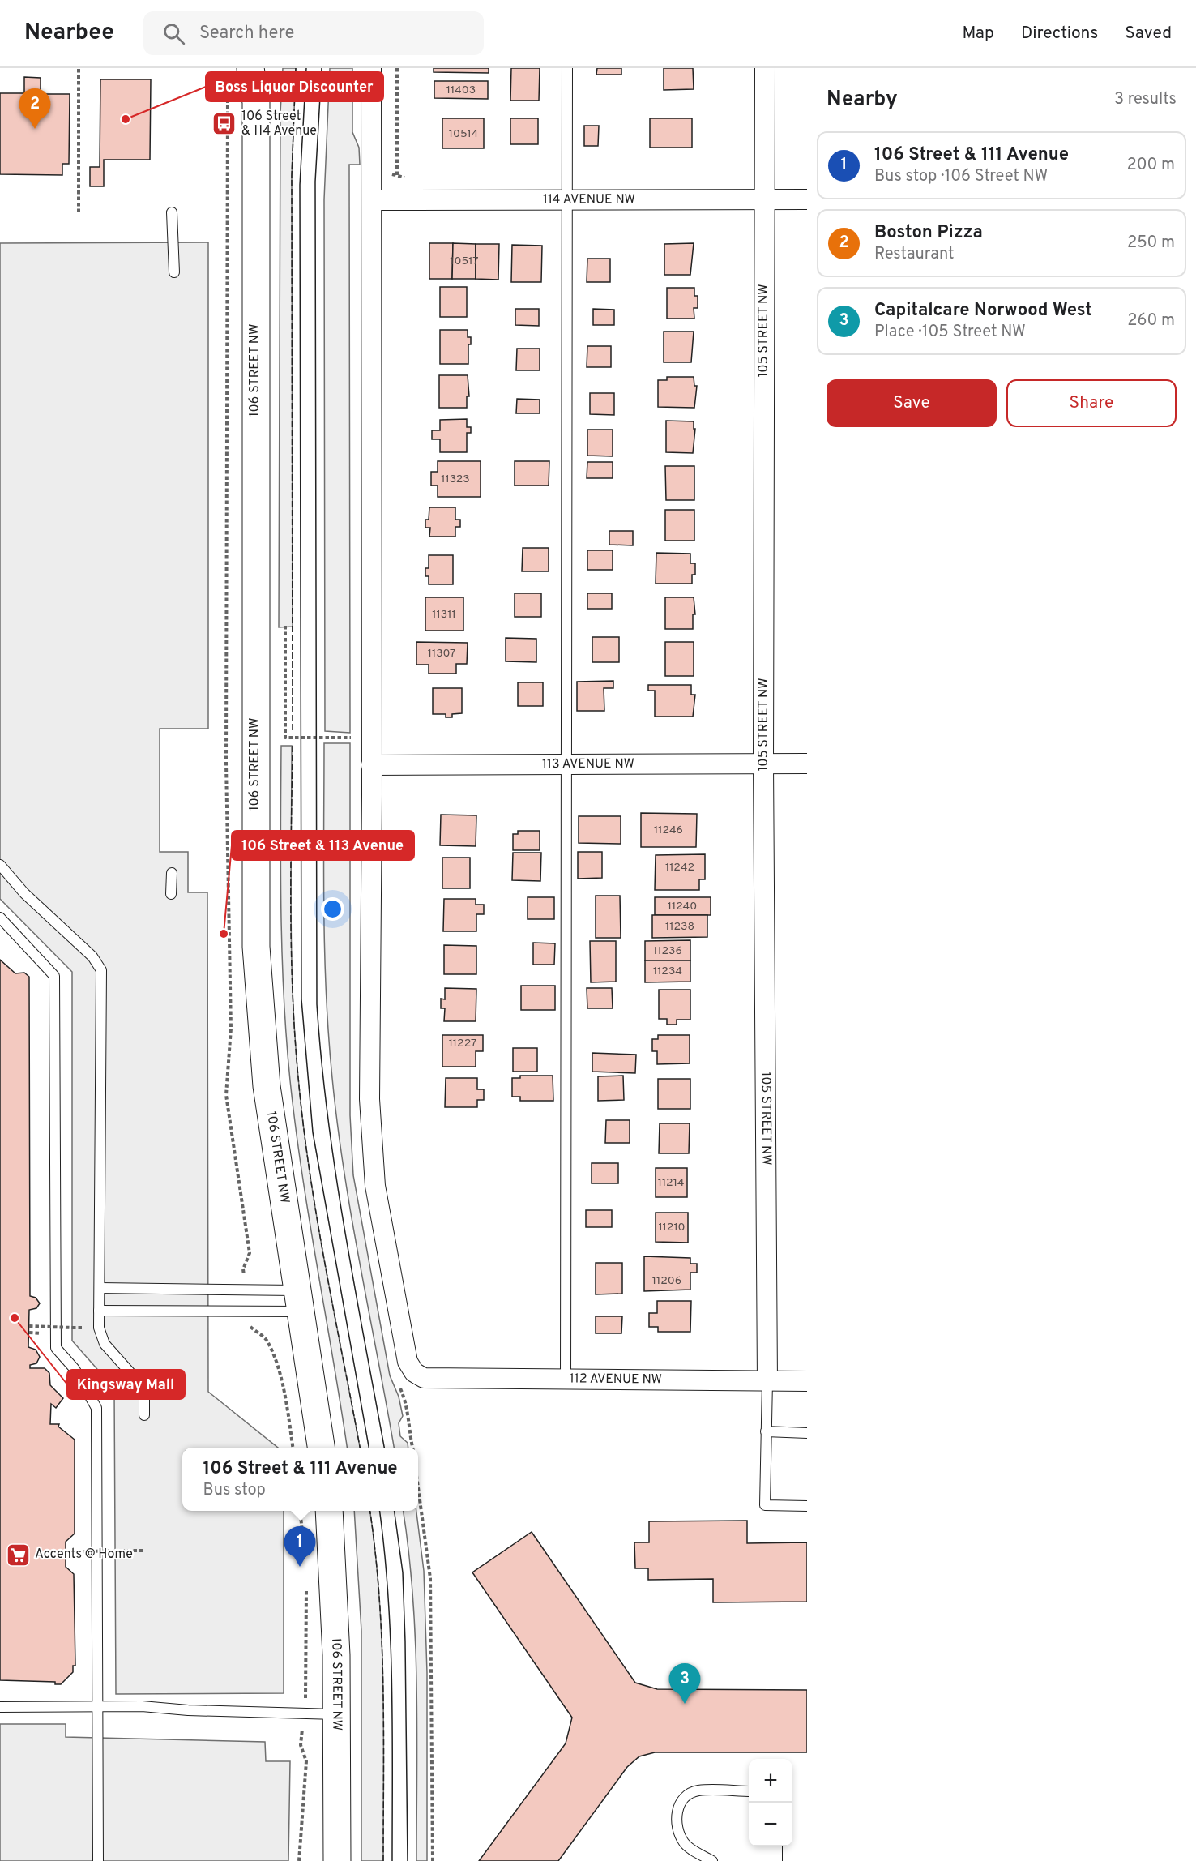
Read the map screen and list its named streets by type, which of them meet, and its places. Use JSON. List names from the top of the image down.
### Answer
{
  "streets": {
    "street": [
      "114 AVENUE NW",
      "105 STREET NW",
      "106 STREET NW",
      "113 AVENUE NW",
      "112 AVENUE NW"
    ]
  },
  "crossings": [
    ["114 AVENUE NW", "105 STREET NW"],
    ["105 STREET NW", "113 AVENUE NW"],
    ["105 STREET NW", "112 AVENUE NW"],
    ["113 AVENUE NW", "112 AVENUE NW"]
  ],
  "places": {
    "other": ["Boss Liquor Discounter", "106 Street & 113 Avenue", "Kingsway Mall"],
    "bus stop": ["106 Street & 114 Avenue"],
    "supermarket": ["Accents @ Home"]
  },
  "house_numbers": [
    "11403",
    "10514",
    "10517",
    "11323",
    "11311",
    "11307",
    "11246",
    "11242",
    "11240",
    "11238",
    "11236",
    "11234",
    "11227",
    "11214",
    "11210",
    "11206"
  ],
  "page": {
    "header": "Nearbee",
    "search": "Search here",
    "nav": ["Map", "Directions", "Saved"],
    "heading": ["Nearby", "3 results"],
    "pins": ["2", "1", "3"],
    "list": [
      {
        "mark": "1",
        "name": "106 Street & 111 Avenue",
        "note": "Bus stop · 106 Street NW",
        "value": "200 m"
      },
      {
        "mark": "2",
        "name": "Boston Pizza",
        "note": "Restaurant",
        "value": "250 m"
      },
      {
        "mark": "3",
        "name": "Capitalcare Norwood West",
        "note": "Place · 105 Street NW",
        "value": "260 m"
      }
    ],
    "buttons": ["Save", "Share"],
    "popup": ["106 Street & 111 Avenue", "Bus stop"],
    "map_buttons": ["+", "−"]
  }
}
